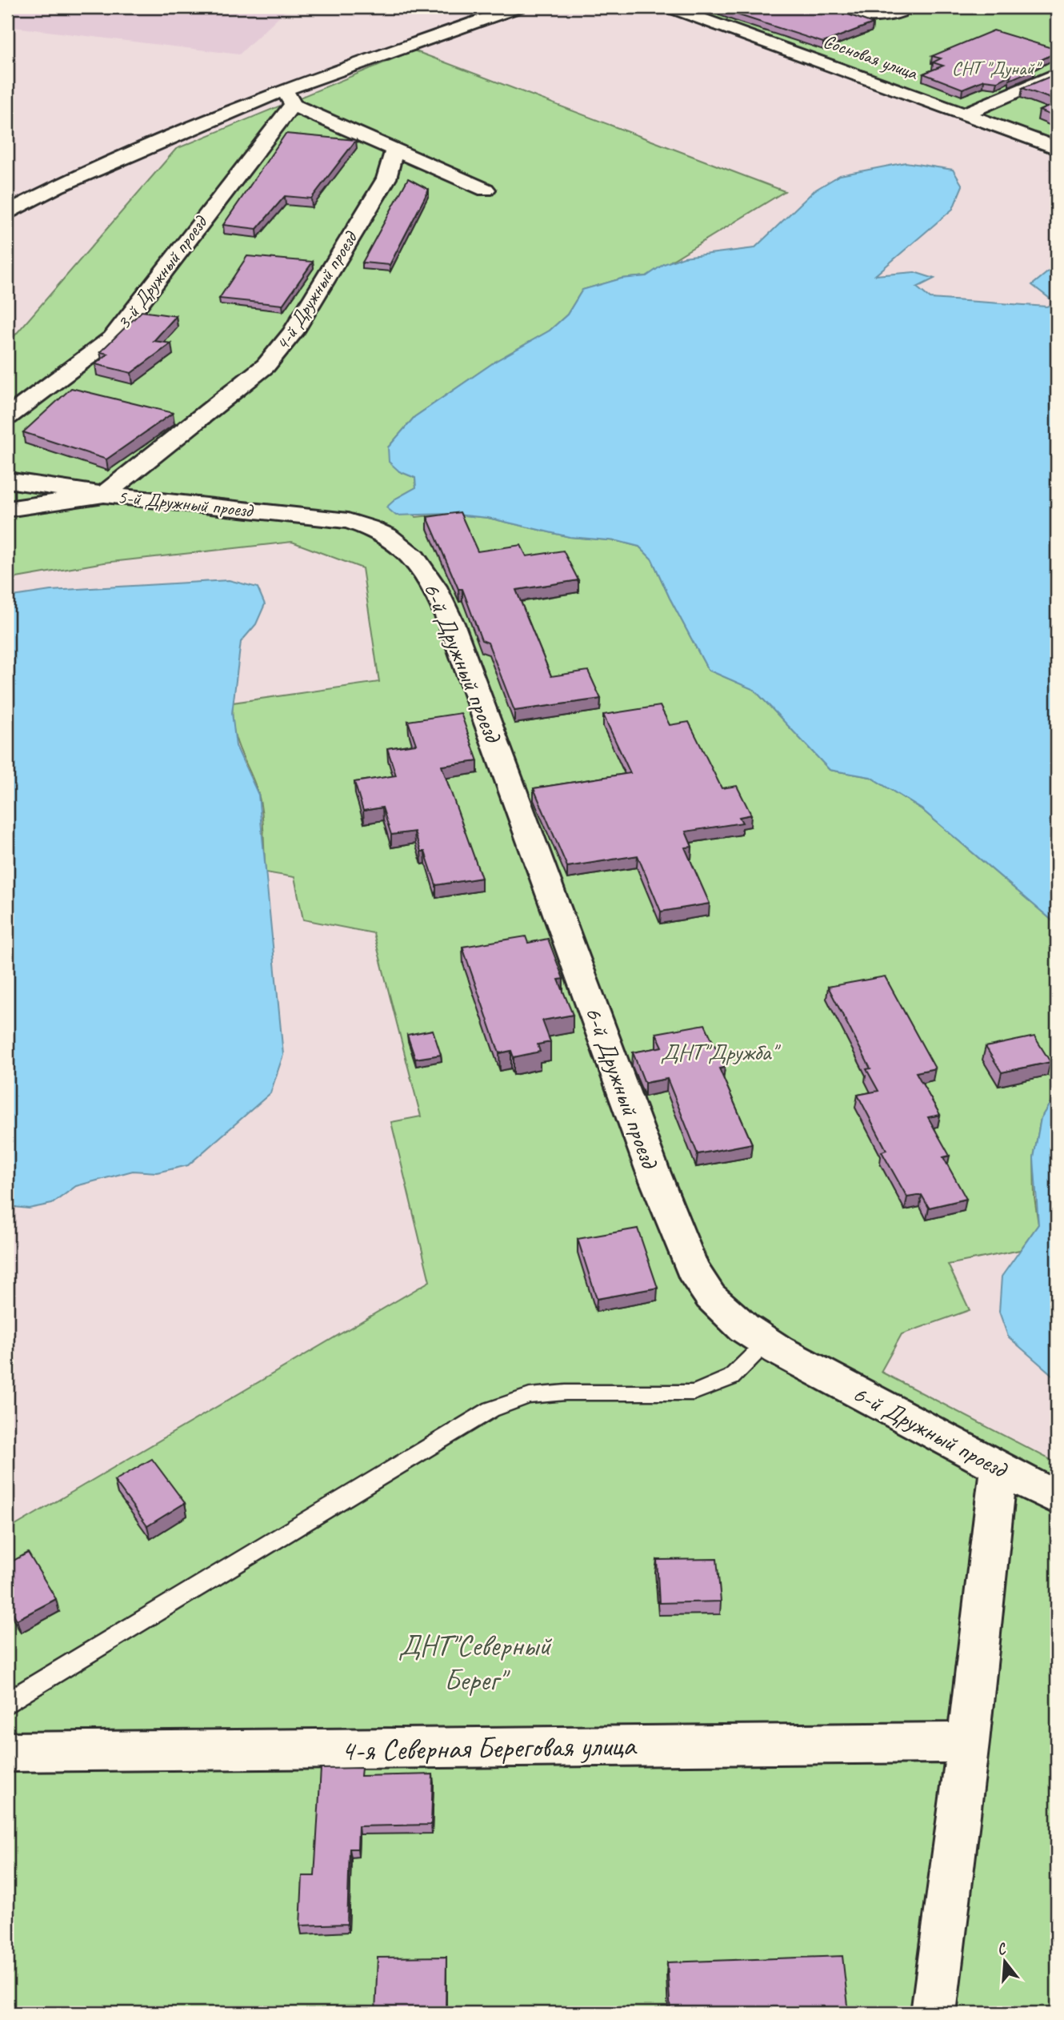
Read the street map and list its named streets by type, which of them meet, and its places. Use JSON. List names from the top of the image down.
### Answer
{
  "streets": {
    "street": [
      "Сосновая улица",
      "3-й Дружный проезд",
      "4-й Дружный проезд",
      "5-й Дружный проезд",
      "6-й Дружный проезд",
      "4-я Северная Береговая улица"
    ]
  },
  "crossings": [
    ["4-й Дружный проезд", "5-й Дружный проезд"],
    ["5-й Дружный проезд", "6-й Дружный проезд"]
  ],
  "parks": ["СНТ \"Дунай\"", "ДНТ\"Дружба\"", "ДНТ\"Северный Берег\""],
  "north": "top"
}
